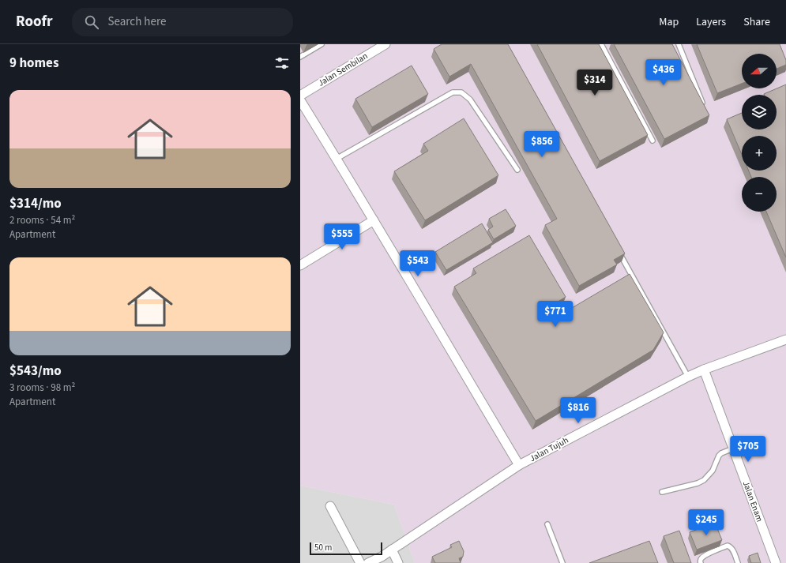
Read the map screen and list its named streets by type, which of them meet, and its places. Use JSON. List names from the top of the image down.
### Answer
{
  "streets": {
    "street": ["Jalan Sembilan", "Jalan Tujuh", "Jalan Enam"]
  },
  "crossings": [
    ["Jalan Tujuh", "Jalan Enam"]
  ],
  "scale_bar": "50 m",
  "north": "left",
  "page": {
    "header": "Roofr",
    "search": "Search here",
    "nav": ["Map", "Layers", "Share"],
    "heading": "9 homes",
    "map_buttons": ["+", "−"],
    "price": [
      "$436",
      "$314",
      "$856",
      "$555",
      "$543",
      "$771",
      "$816",
      "$705",
      "$245"
    ],
    "list": [
      {
        "name": "$314/mo",
        "note": "2 rooms · 54 m² · Apartment"
      },
      {
        "name": "$543/mo",
        "note": "3 rooms · 98 m² · Apartment"
      }
    ],
    "scale": "50 m"
  }
}
